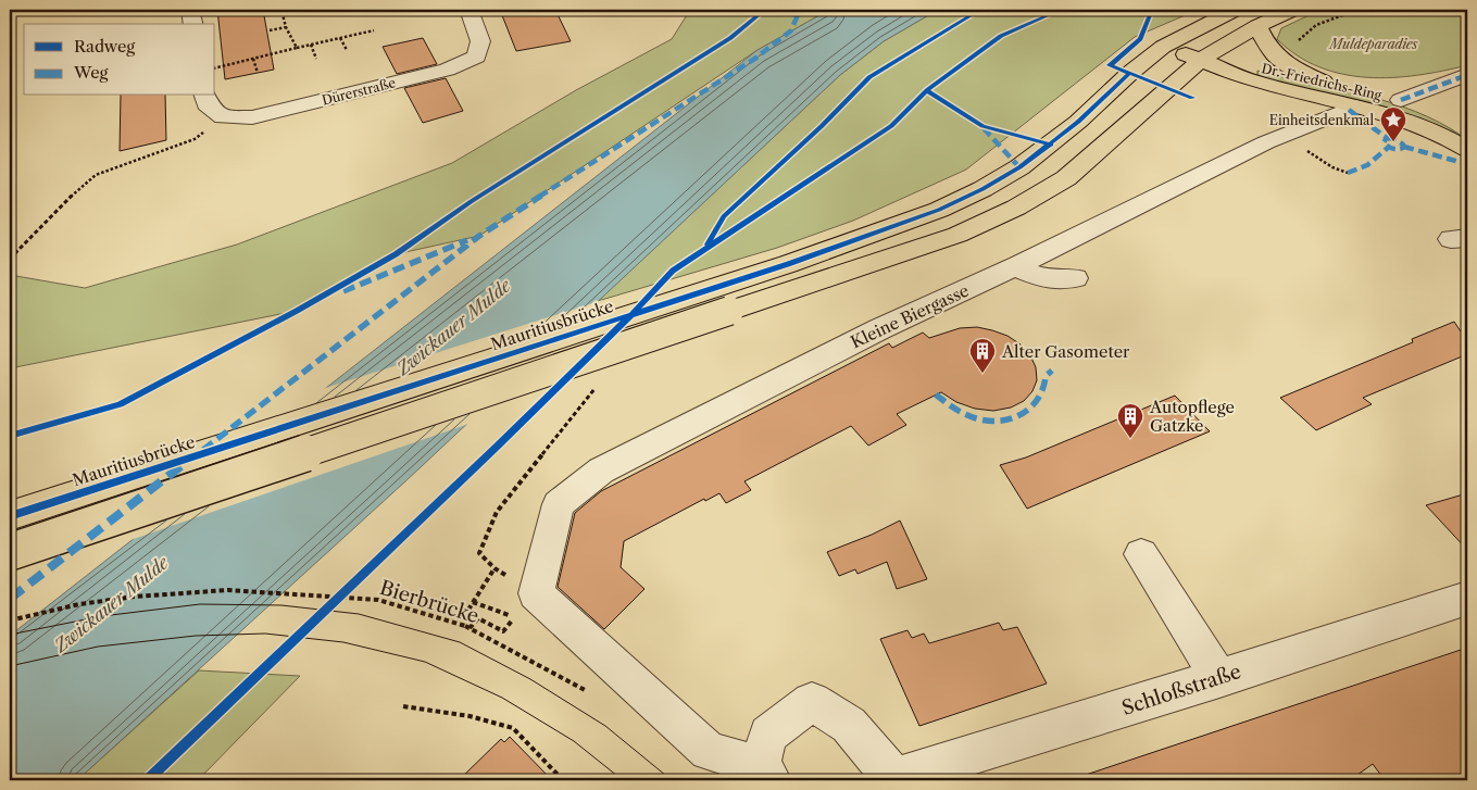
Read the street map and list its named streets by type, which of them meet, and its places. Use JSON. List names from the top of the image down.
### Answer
{
  "streets": {
    "main road": ["Dr.-Friedrichs-Ring", "Mauritiusbrücke"],
    "street": ["Dürerstraße", "Kleine Biergasse", "Schloßstraße"],
    "path": ["Bierbrücke"]
  },
  "crossings": [
    ["Dr.-Friedrichs-Ring", "Kleine Biergasse"],
    ["Dr.-Friedrichs-Ring", "Mauritiusbrücke"]
  ],
  "water": ["Zwickauer Mulde"],
  "parks": ["Muldeparadies"],
  "places": {
    "place": ["Einheitsdenkmal"],
    "building": ["Alter Gasometer", "Autopflege Gatzke"]
  },
  "legend": ["Radweg", "Weg"]
}
